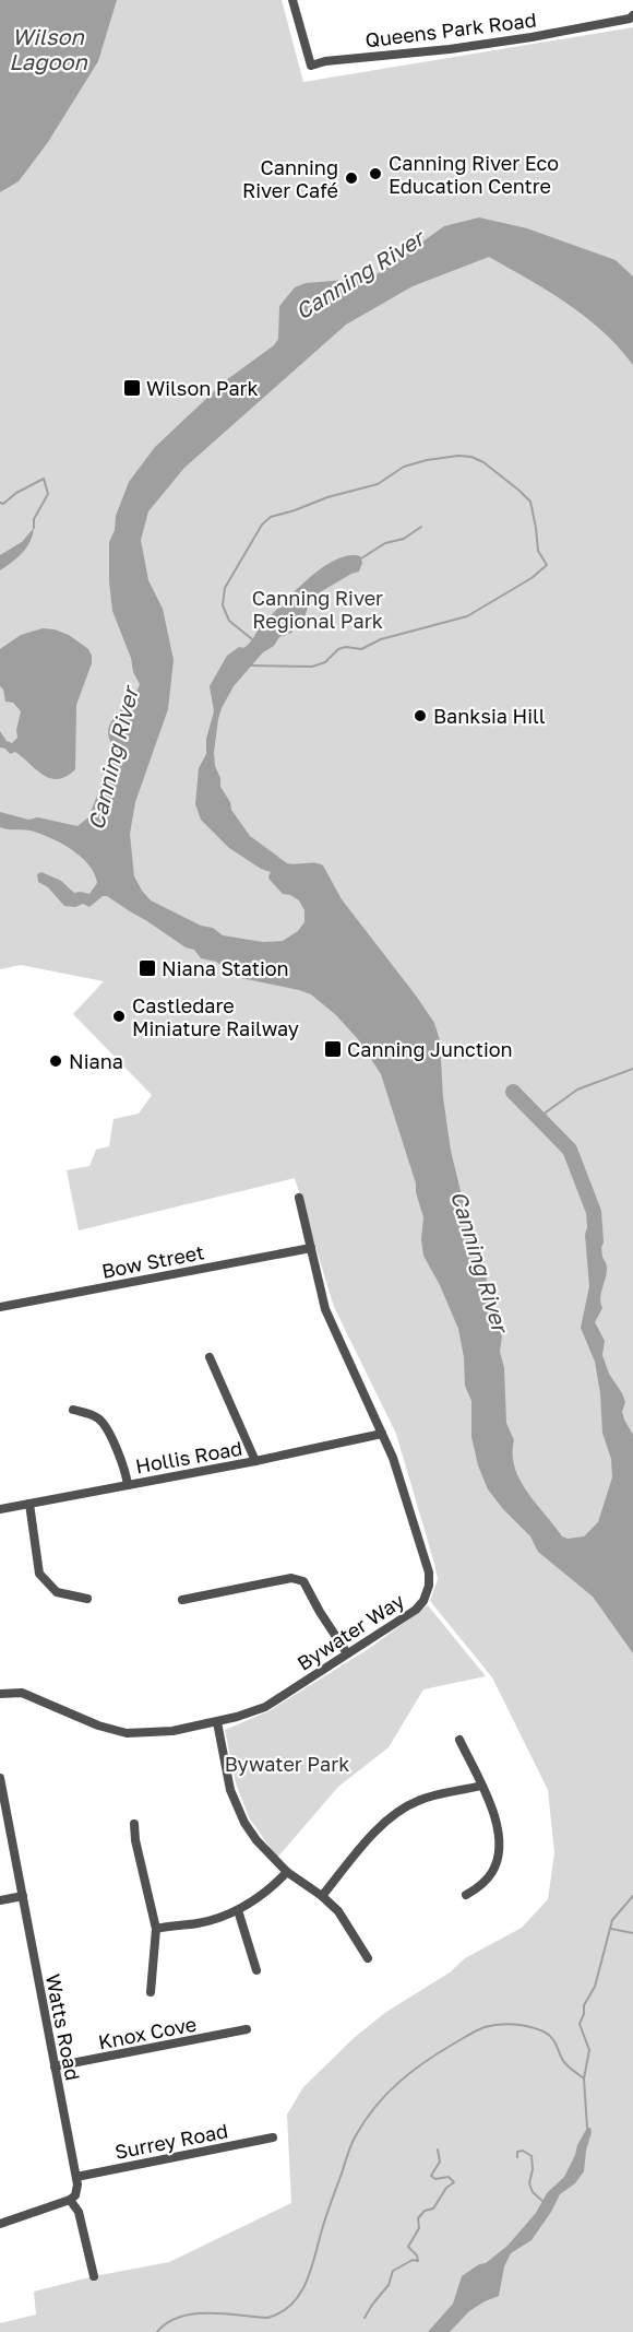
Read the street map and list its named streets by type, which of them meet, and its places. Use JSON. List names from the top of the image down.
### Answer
{
  "streets": {
    "street": [
      "Queens Park Road",
      "Bow Street",
      "Hollis Road",
      "Bywater Way",
      "Watts Road",
      "Knox Cove",
      "Surrey Road"
    ]
  },
  "crossings": [
    ["Bow Street", "Bywater Way"],
    ["Hollis Road", "Bywater Way"],
    ["Watts Road", "Knox Cove"],
    ["Watts Road", "Surrey Road"]
  ],
  "water": ["Wilson Lagoon", "Canning River"],
  "parks": ["Canning River Regional Park", "Bywater Park"],
  "places": {
    "other": [
      "Canning River Eco Education Centre",
      "Canning River Café",
      "Banksia Hill",
      "Castledare Miniature Railway",
      "Niana"
    ],
    "transit": ["Wilson Park", "Niana Station", "Canning Junction"]
  }
}
